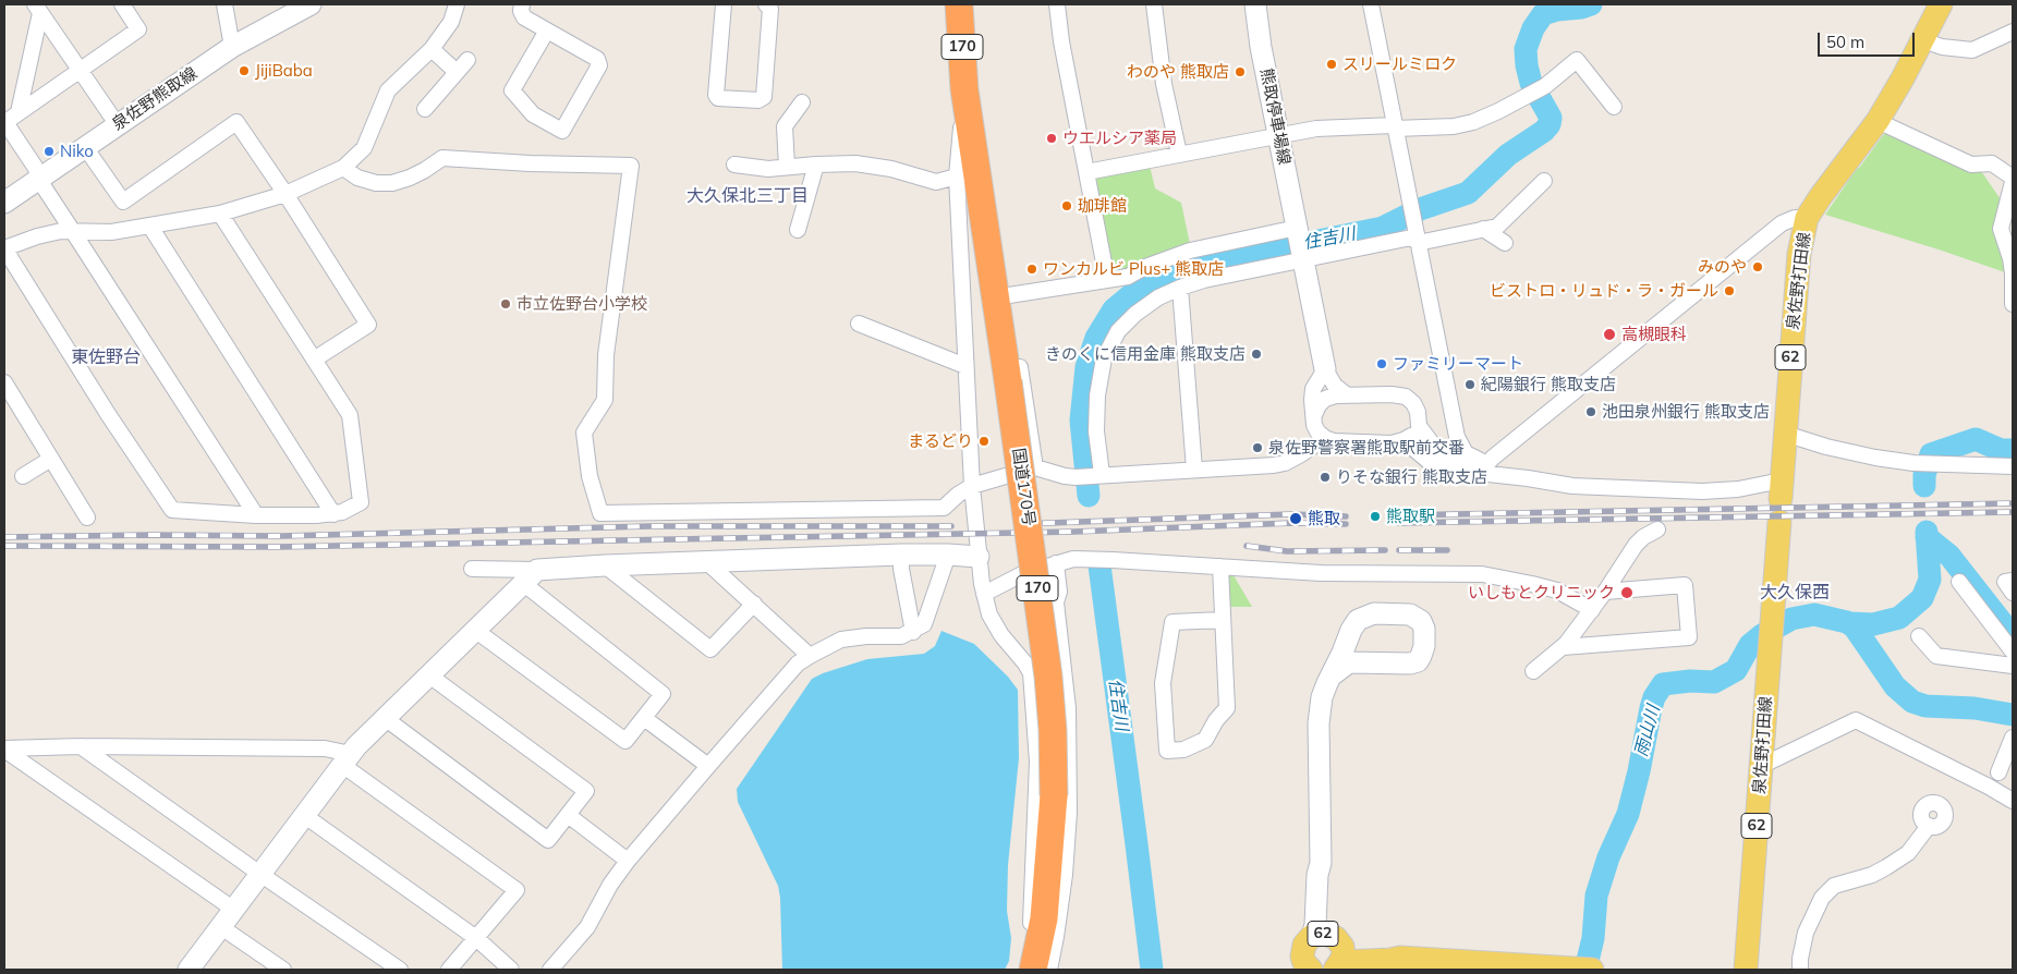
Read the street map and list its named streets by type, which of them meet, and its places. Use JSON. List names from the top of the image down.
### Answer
{
  "streets": {
    "highway": ["170", "国道170号"],
    "main road": ["泉佐野打田線", "62"],
    "street": ["泉佐野熊取線", "熊取停車場線"]
  },
  "districts": ["大久保北三丁目", "東佐野台", "大久保西"],
  "water": ["住吉川", "雨山川"],
  "places": [
    "スリールミロク",
    "JijiBaba",
    "わのや 熊取店",
    "ウエルシア薬局",
    "Niko",
    "珈琲館",
    "みのや",
    "ワンカルビ Plus+ 熊取店",
    "ビストロ・リュド・ラ・ガール",
    "市立佐野台小学校",
    "高槻眼科",
    "きのくに信用金庫 熊取支店",
    "ファミリーマート",
    "紀陽銀行 熊取支店",
    "池田泉州銀行 熊取支店",
    "まるどり",
    "泉佐野警察署熊取駅前交番",
    "りそな銀行 熊取支店",
    "熊取駅",
    "熊取",
    "いしもとクリニック"
  ],
  "scale_bar": "50 m"
}
